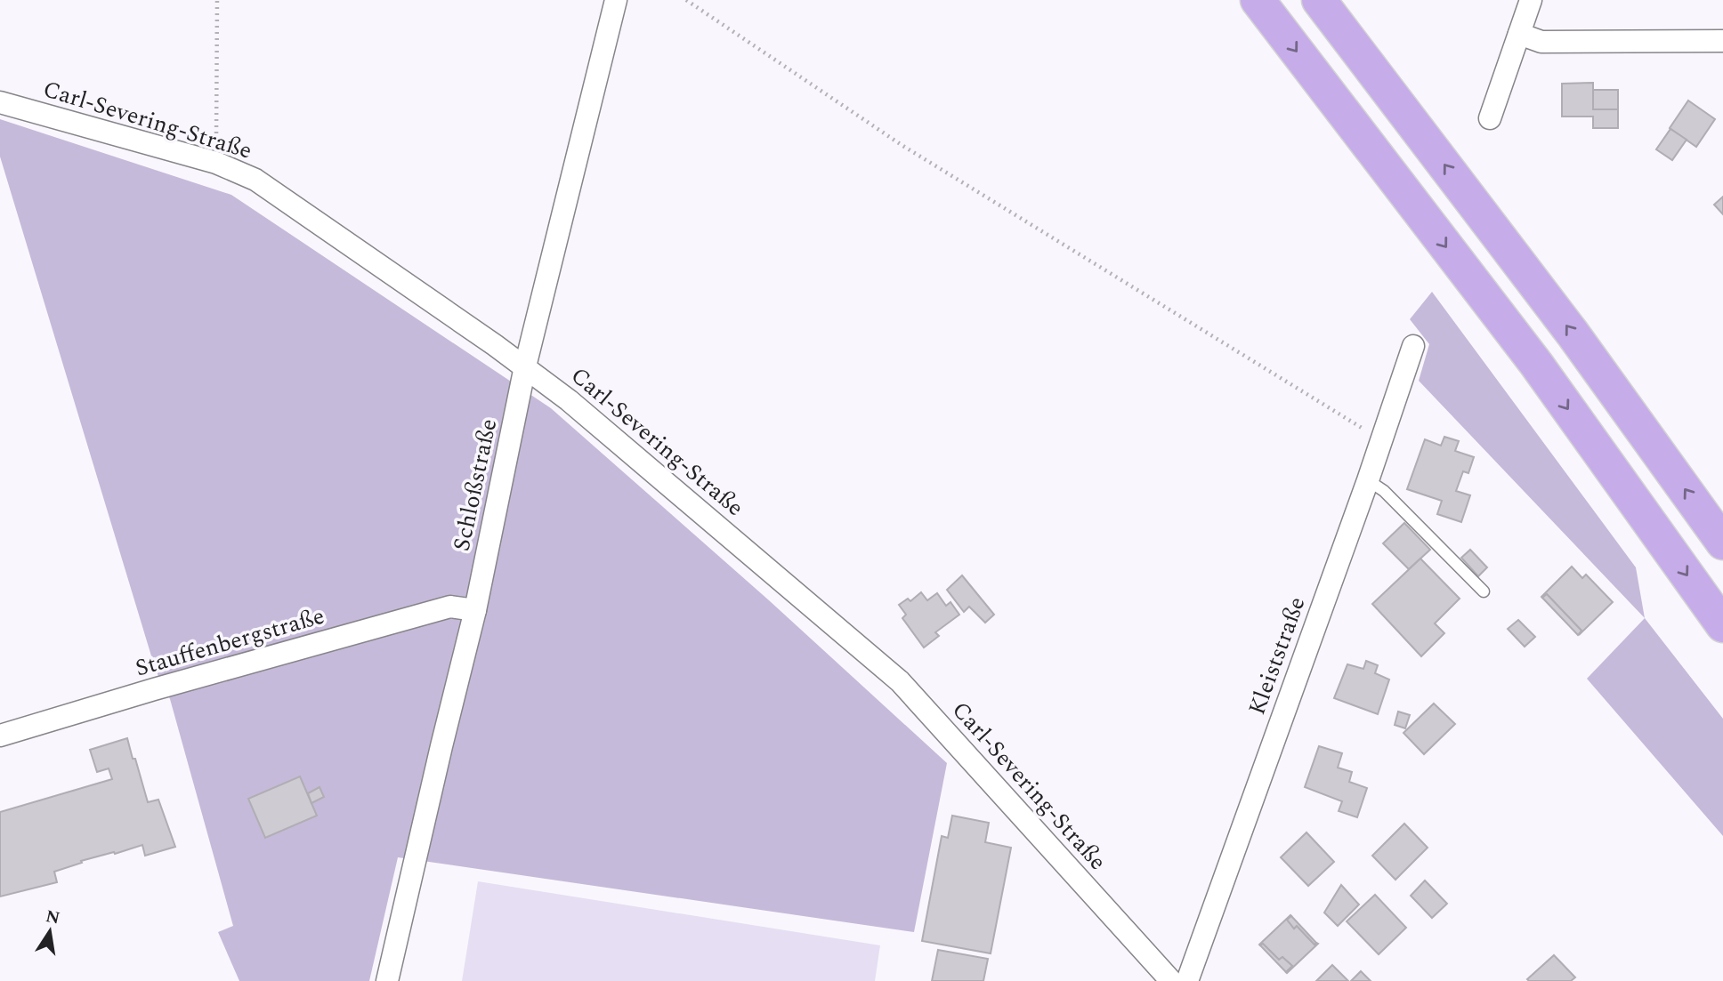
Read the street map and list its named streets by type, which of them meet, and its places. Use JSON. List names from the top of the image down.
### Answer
{
  "streets": {
    "street": [
      "Carl-Severing-Straße",
      "Schloßstraße",
      "Stauffenbergstraße",
      "Kleiststraße"
    ]
  },
  "crossings": [
    ["Carl-Severing-Straße", "Schloßstraße"],
    ["Schloßstraße", "Stauffenbergstraße"]
  ],
  "north": "top"
}
